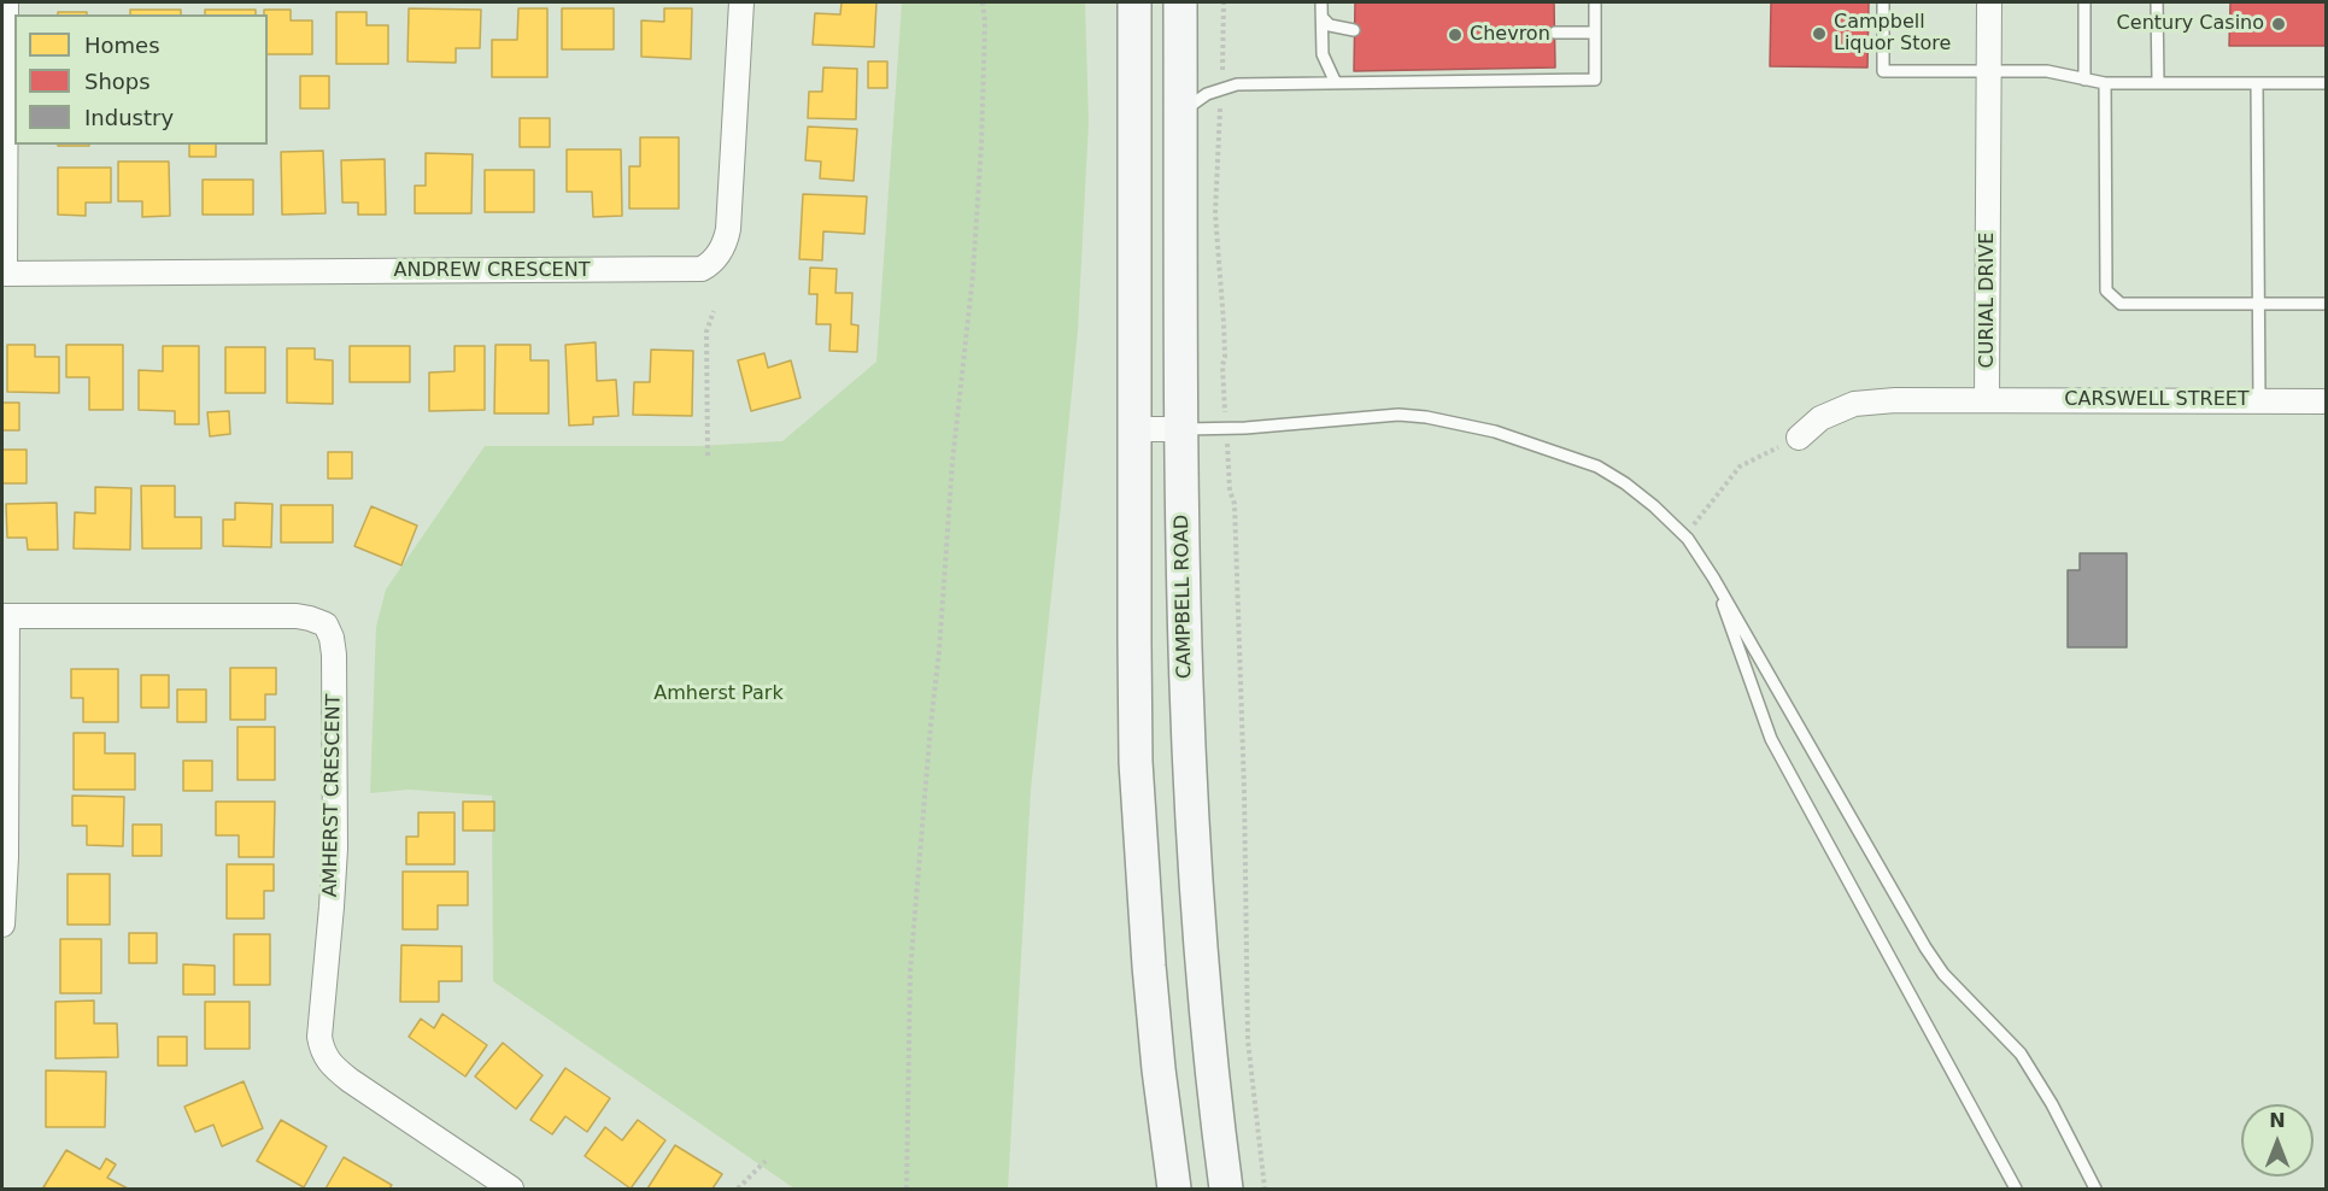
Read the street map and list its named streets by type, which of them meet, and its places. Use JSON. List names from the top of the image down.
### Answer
{
  "streets": {
    "main road": ["CAMPBELL ROAD"],
    "street": [
      "ANDREW CRESCENT",
      "CURIAL DRIVE",
      "CARSWELL STREET",
      "AMHERST CRESCENT"
    ]
  },
  "crossings": [
    ["CURIAL DRIVE", "CARSWELL STREET"]
  ],
  "parks": ["Amherst Park"],
  "places": ["Century Casino", "Campbell Liquor Store", "Chevron"],
  "legend": ["Homes", "Shops", "Industry"],
  "north": "top"
}
